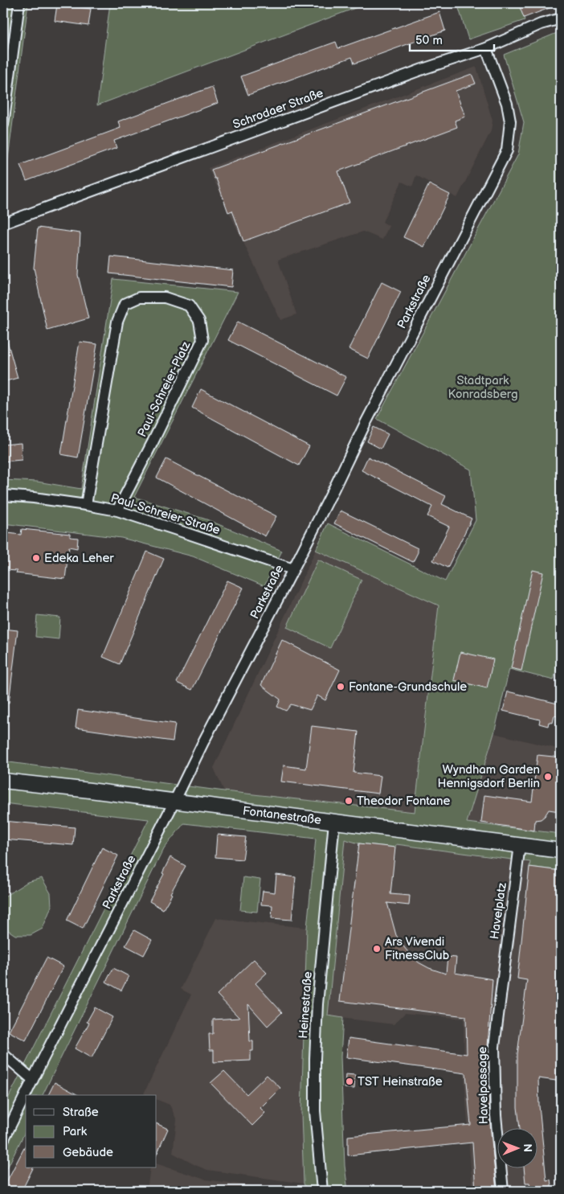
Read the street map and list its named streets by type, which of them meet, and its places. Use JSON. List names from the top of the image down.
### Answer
{
  "streets": {
    "street": [
      "Schrodaer Straße",
      "Parkstraße",
      "Paul-Schreier-Platz",
      "Paul-Schreier-Straße",
      "Fontanestraße",
      "Havelplatz",
      "Heinestraße",
      "Havelpassage"
    ]
  },
  "crossings": [
    ["Schrodaer Straße", "Parkstraße"],
    ["Parkstraße", "Paul-Schreier-Straße"],
    ["Parkstraße", "Fontanestraße"],
    ["Paul-Schreier-Platz", "Paul-Schreier-Straße"],
    ["Fontanestraße", "Havelplatz"],
    ["Fontanestraße", "Heinestraße"],
    ["Havelplatz", "Havelpassage"]
  ],
  "parks": ["Stadtpark Konradsberg"],
  "places": [
    "Edeka Leher",
    "Fontane-Grundschule",
    "Wyndham Garden Hennigsdorf Berlin",
    "Theodor Fontane",
    "Ars Vivendi FitnessClub",
    "TST Heinstraße"
  ],
  "legend": ["Straße", "Park", "Gebäude"],
  "scale_bar": "50 m",
  "north": "right"
}
